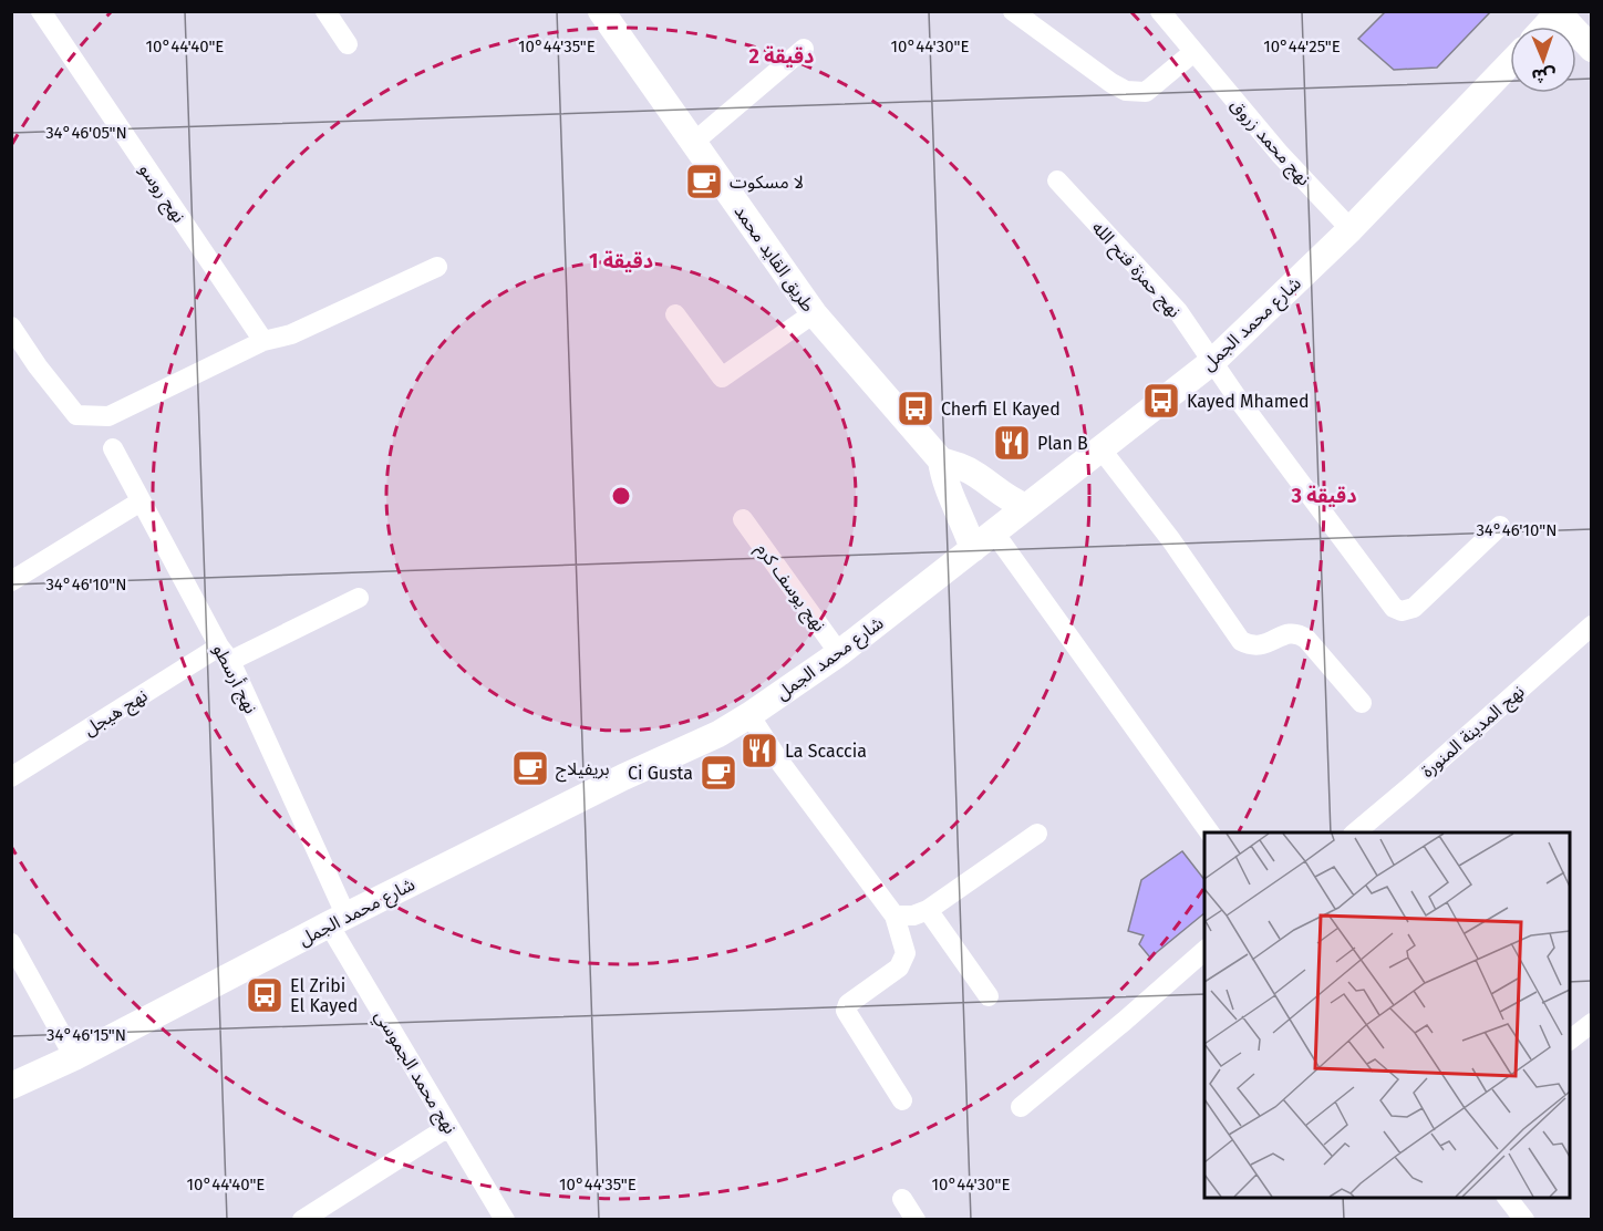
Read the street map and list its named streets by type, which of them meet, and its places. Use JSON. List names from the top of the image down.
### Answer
{
  "streets": {
    "street": [
      "نهج محمد زروق",
      "نهج روسو",
      "طريق القايد محمد",
      "نهج حمزة فتح الله",
      "شارع محمد الجمل",
      "نهج يوسف كرم",
      "نهج أرسطو",
      "نهج هيجل",
      "نهج المدينة المنورة",
      "نهج محمد الجموسي"
    ]
  },
  "crossings": [
    ["نهج محمد زروق", "شارع محمد الجمل"],
    ["طريق القايد محمد", "شارع محمد الجمل"],
    ["نهج حمزة فتح الله", "شارع محمد الجمل"],
    ["شارع محمد الجمل", "نهج يوسف كرم"],
    ["شارع محمد الجمل", "نهج أرسطو"],
    ["شارع محمد الجمل", "نهج محمد الجموسي"],
    ["نهج أرسطو", "نهج هيجل"],
    ["نهج أرسطو", "نهج محمد الجموسي"]
  ],
  "places": {
    "cafe": ["لا مسكوت", "بريفيلاج", "Ci Gusta"],
    "bus stop": ["Kayed Mhamed", "Cherfi El Kayed", "El Zribi El Kayed"],
    "restaurant": ["Plan B", "La Scaccia"]
  },
  "north": "bottom",
  "coordinates": [
    "10°44'40\"E",
    "10°44'35\"E",
    "10°44'30\"E",
    "10°44'25\"E",
    "34°46'05\"N",
    "34°46'10\"N",
    "34°46'15\"N"
  ],
  "rings": ["2 دقيقة", "1 دقيقة", "3 دقيقة"]
}
